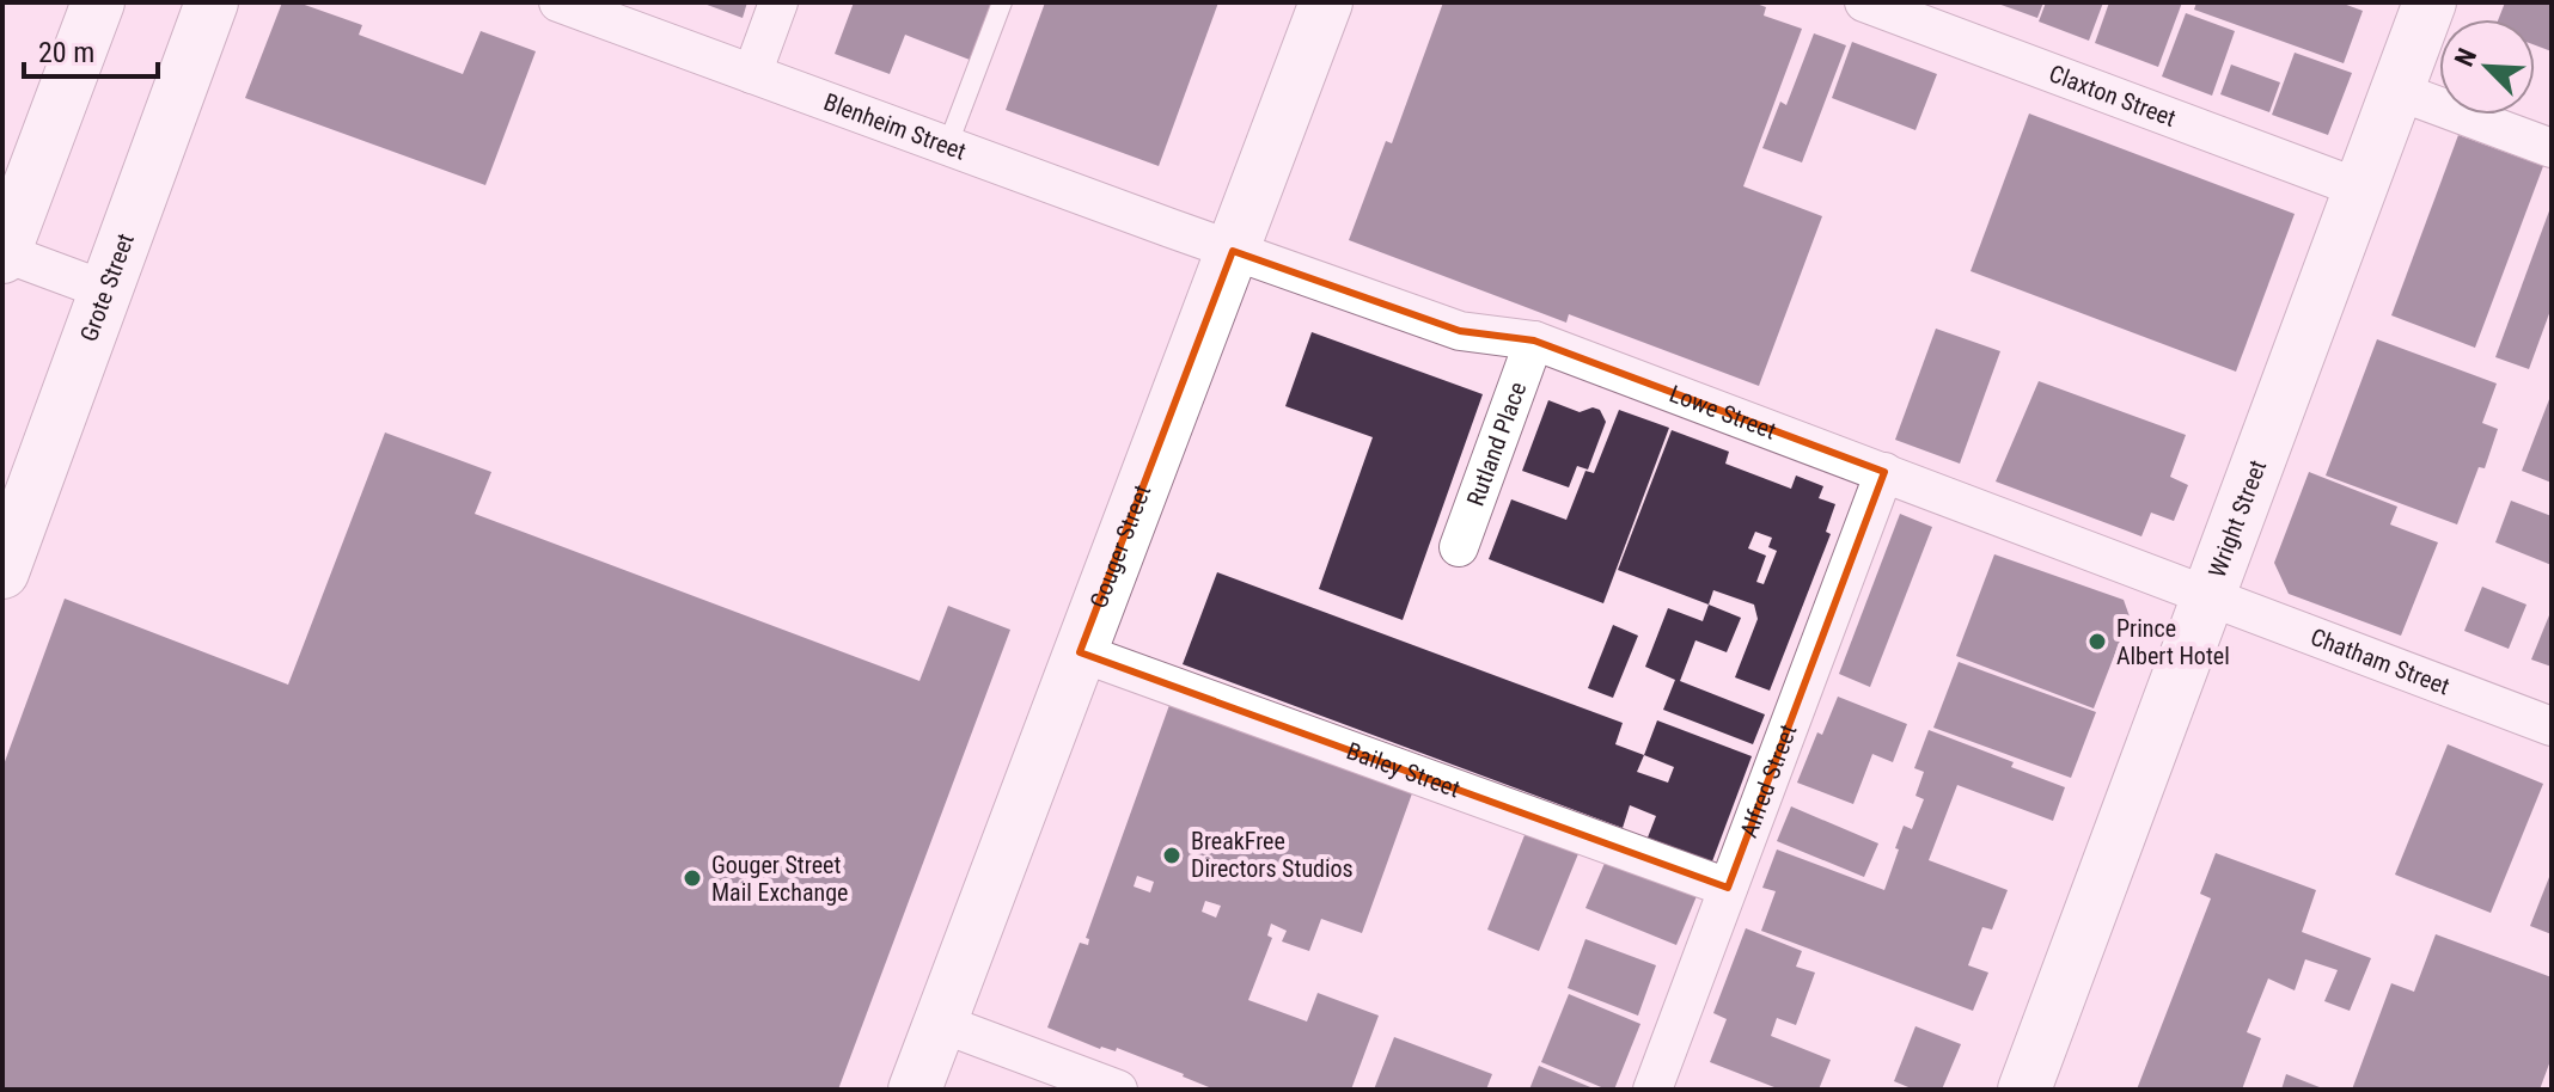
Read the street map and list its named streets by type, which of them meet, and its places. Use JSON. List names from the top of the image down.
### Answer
{
  "streets": {
    "street": [
      "Claxton Street",
      "Blenheim Street",
      "Grote Street",
      "Lowe Street",
      "Rutland Place",
      "Wright Street",
      "Gouger Street",
      "Chatham Street",
      "Bailey Street",
      "Alfred Street"
    ]
  },
  "crossings": [
    ["Claxton Street", "Wright Street"],
    ["Blenheim Street", "Lowe Street"],
    ["Blenheim Street", "Gouger Street"],
    ["Lowe Street", "Rutland Place"],
    ["Lowe Street", "Wright Street"],
    ["Lowe Street", "Gouger Street"],
    ["Lowe Street", "Chatham Street"],
    ["Lowe Street", "Alfred Street"],
    ["Wright Street", "Chatham Street"],
    ["Gouger Street", "Bailey Street"],
    ["Bailey Street", "Alfred Street"]
  ],
  "places": ["Prince Albert Hotel", "BreakFree Directors Studios", "Gouger Street Mail Exchange"],
  "scale_bar": "20 m",
  "north": "top left"
}
